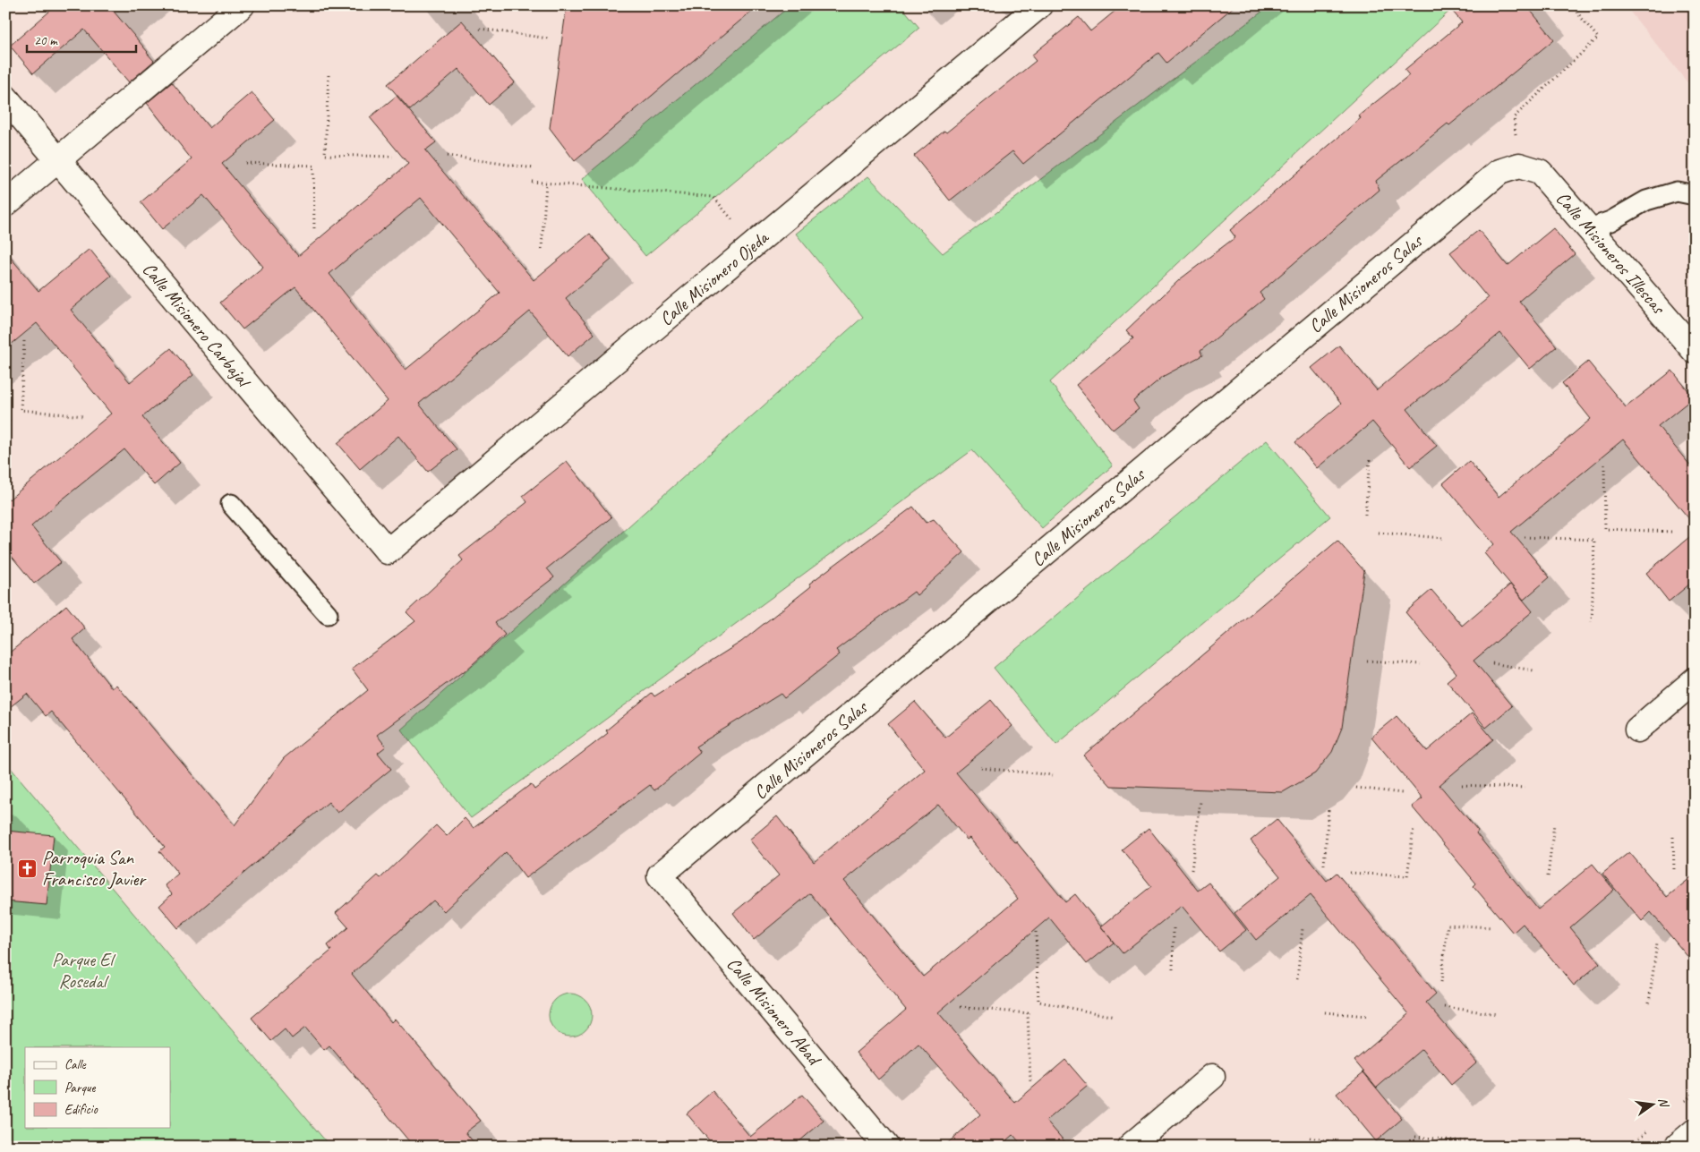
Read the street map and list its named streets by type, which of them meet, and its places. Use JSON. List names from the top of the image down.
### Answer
{
  "streets": {
    "street": [
      "Calle Misioneros Illescas",
      "Calle Misionero Ojeda",
      "Calle Misioneros Salas",
      "Calle Misionero Carbajal",
      "Calle Misionero Abad"
    ]
  },
  "crossings": [
    ["Calle Misioneros Illescas", "Calle Misioneros Salas"],
    ["Calle Misionero Ojeda", "Calle Misionero Carbajal"],
    ["Calle Misioneros Salas", "Calle Misionero Abad"]
  ],
  "parks": ["Parque El Rosedal"],
  "places": {
    "church": ["Parroquia San Francisco Javier"]
  },
  "legend": ["Calle", "Parque", "Edificio"],
  "scale_bar": "20 m",
  "north": "right"
}
